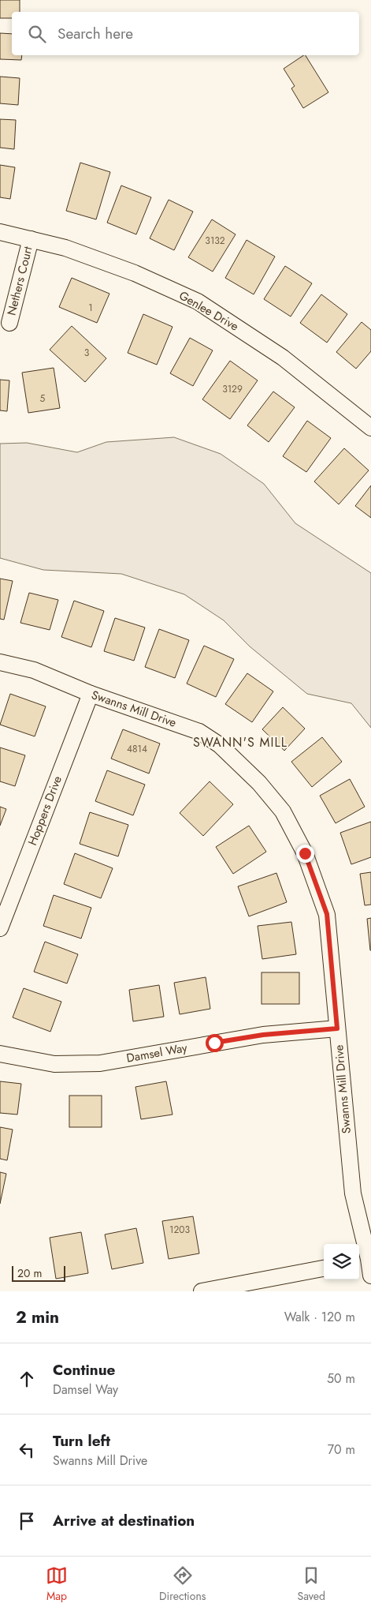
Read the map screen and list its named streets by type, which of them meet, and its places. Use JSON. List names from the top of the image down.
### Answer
{
  "streets": {
    "street": [
      "Nethers Court",
      "Genlee Drive",
      "Swanns Mill Drive",
      "Hoppers Drive",
      "Damsel Way"
    ]
  },
  "crossings": [
    ["Nethers Court", "Genlee Drive"],
    ["Swanns Mill Drive", "Hoppers Drive"],
    ["Swanns Mill Drive", "Damsel Way"]
  ],
  "districts": ["SWANN'S MILL"],
  "house_numbers": [
    "3132",
    "1",
    "3",
    "3129",
    "5",
    "4814",
    "1203"
  ],
  "scale_bar": "20 m",
  "page": {
    "search": "Search here",
    "scale": "20 m",
    "heading": ["2 min", "Walk · 120 m"],
    "list": [
      ["Continue", "Damsel Way", "50 m"],
      ["Turn left", "Swanns Mill Drive", "70 m"],
      "Arrive at destination"
    ],
    "nav": ["Map", "Directions", "Saved"]
  }
}
